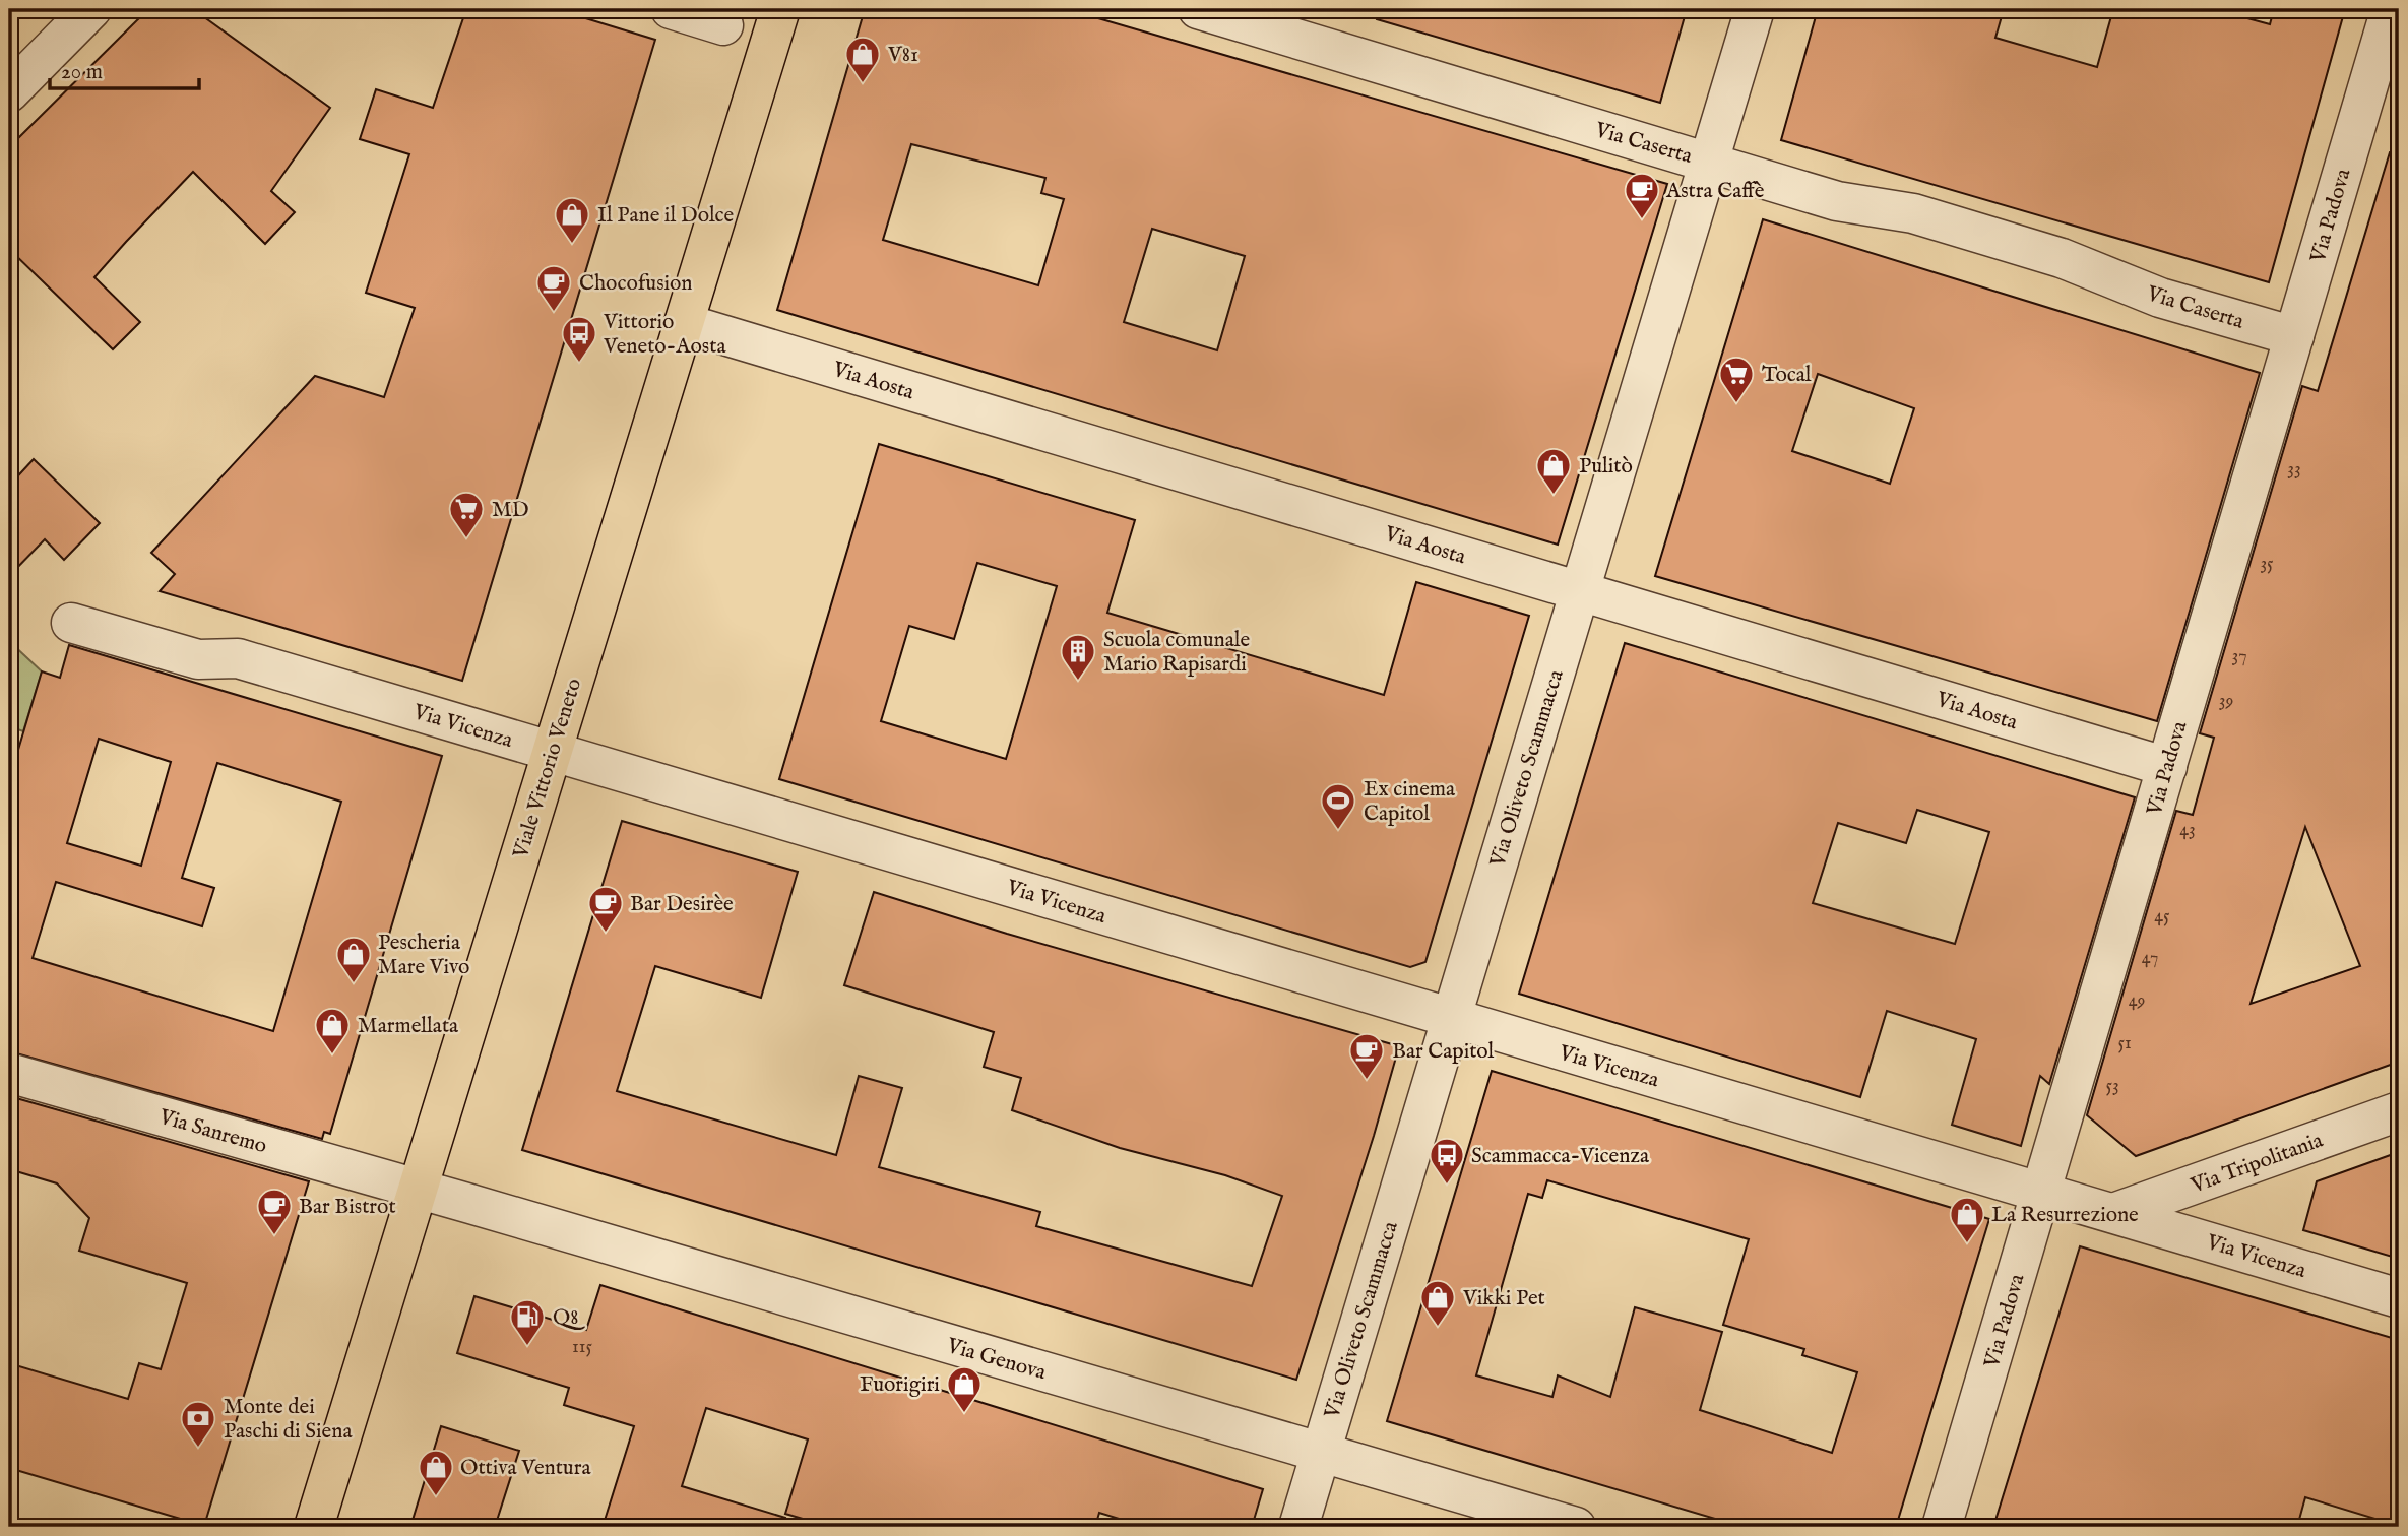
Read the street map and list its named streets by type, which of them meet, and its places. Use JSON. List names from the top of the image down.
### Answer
{
  "streets": {
    "main road": ["Viale Vittorio Veneto"],
    "street": [
      "Via Caserta",
      "Via Padova",
      "Via Aosta",
      "Via Vicenza",
      "Via Oliveto Scammacca",
      "Via Sanremo",
      "Via Tripolitania",
      "Via Genova"
    ]
  },
  "crossings": [
    ["Via Caserta", "Via Padova"],
    ["Via Caserta", "Via Oliveto Scammacca"],
    ["Via Padova", "Via Aosta"],
    ["Via Padova", "Via Vicenza"],
    ["Via Aosta", "Viale Vittorio Veneto"],
    ["Via Aosta", "Via Oliveto Scammacca"],
    ["Via Vicenza", "Viale Vittorio Veneto"],
    ["Via Vicenza", "Via Oliveto Scammacca"],
    ["Via Vicenza", "Via Tripolitania"],
    ["Viale Vittorio Veneto", "Via Sanremo"],
    ["Viale Vittorio Veneto", "Via Genova"],
    ["Via Oliveto Scammacca", "Via Genova"],
    ["Via Sanremo", "Via Genova"]
  ],
  "places": {
    "shop": [
      "V81",
      "Il Pane il Dolce",
      "Pulitò",
      "Pescheria Mare Vivo",
      "Marmellata",
      "La Resurrezione",
      "Vikki Pet",
      "Fuorigiri",
      "Ottiva Ventura"
    ],
    "cafe": [
      "Astra Caffè",
      "Chocofusion",
      "Bar Desirèe",
      "Bar Capitol",
      "Bar Bistrot"
    ],
    "bus stop": ["Vittorio Veneto-Aosta", "Scammacca-Vicenza"],
    "supermarket": ["Tocal", "MD"],
    "building": ["Scuola comunale Mario Rapisardi"],
    "sports": ["Ex cinema Capitol"],
    "fuel station": ["Q8"],
    "bank": ["Monte dei Paschi di Siena"]
  },
  "house_numbers": [
    "33",
    "35",
    "37",
    "39",
    "43",
    "45",
    "47",
    "49",
    "51",
    "53",
    "115"
  ],
  "scale_bar": "20 m"
}
